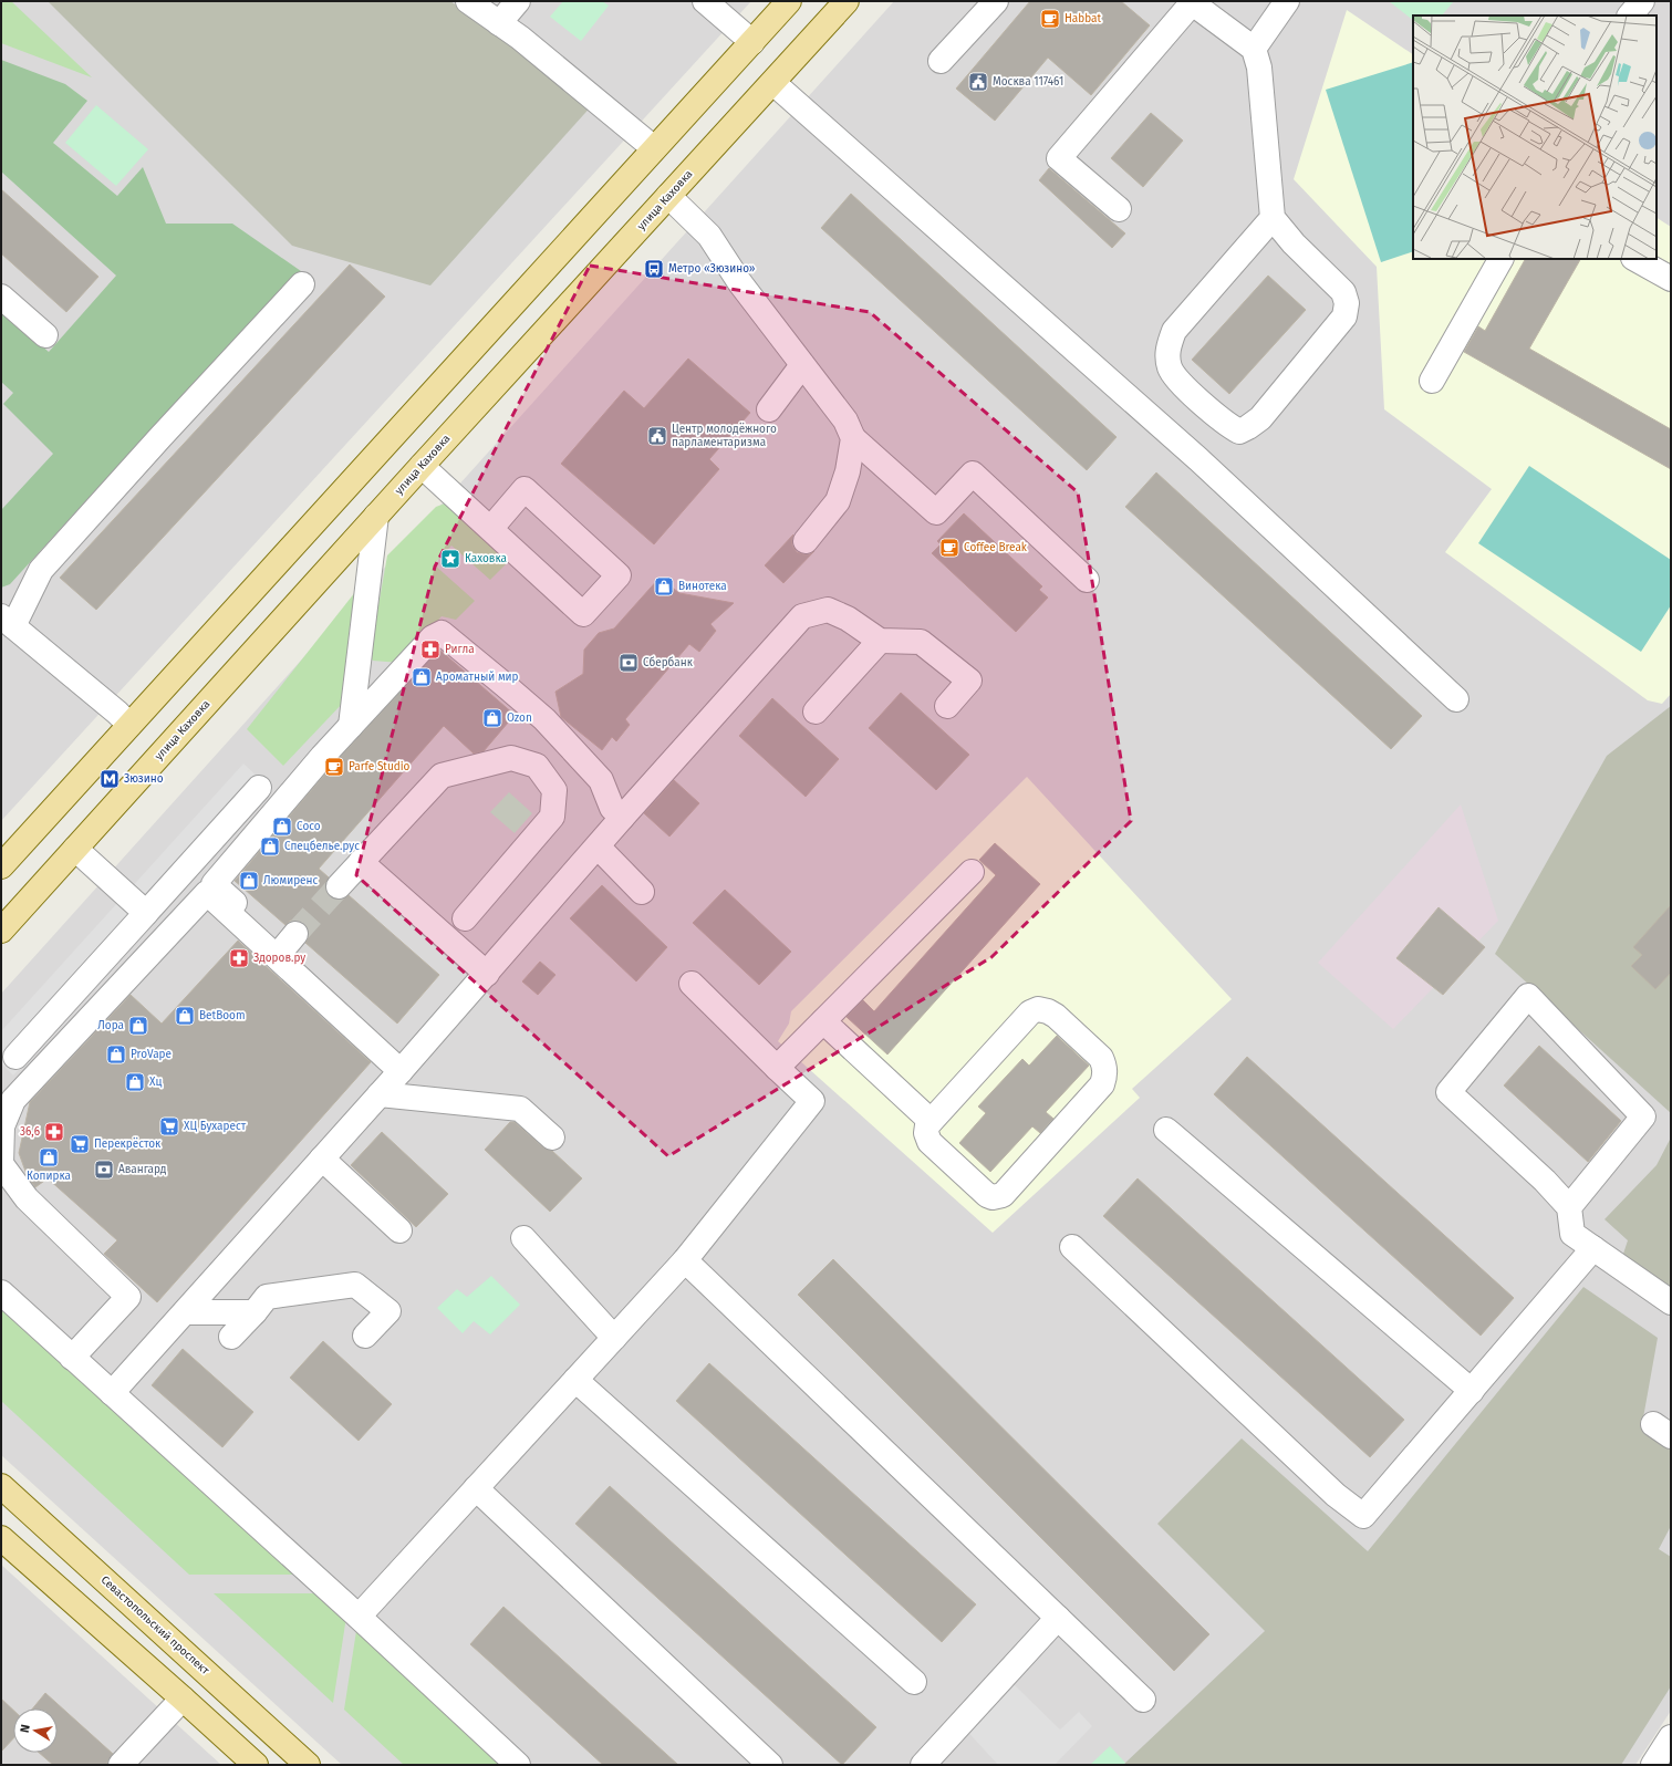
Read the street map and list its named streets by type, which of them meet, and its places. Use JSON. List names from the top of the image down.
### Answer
{
  "streets": {
    "main road": ["улица Каховка", "Севастопольский проспект"]
  },
  "places": {
    "cafe": ["Habbat", "Coffee Break", "Parfe Studio"],
    "public building": ["Москва 117461", "Центр молодёжного парламентаризма"],
    "bus stop": ["Метро «Зюзино»"],
    "place": ["Каховка"],
    "shop": [
      "Винотека",
      "Ароматный мир",
      "Ozon",
      "Coco",
      "Спецбелье.рус",
      "Люмиренс",
      "BetBoom",
      "Лора",
      "ProVape",
      "Хц",
      "Копирка"
    ],
    "pharmacy": ["Ригла", "Здоров.ру", "36,6"],
    "bank": ["Сбербанк", "Авангард"],
    "metro station": ["Зюзино"],
    "supermarket": ["ХЦ Бухарест", "Перекрёсток"]
  },
  "north": "left"
}
